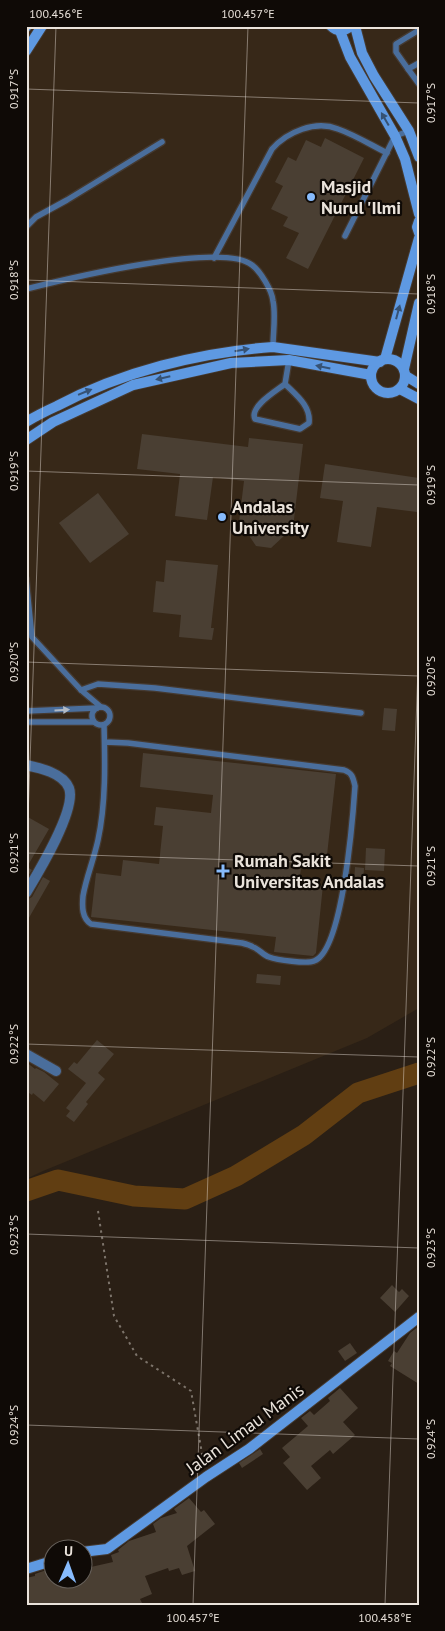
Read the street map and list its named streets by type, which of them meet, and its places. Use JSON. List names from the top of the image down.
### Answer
{
  "streets": {
    "street": ["Jalan Limau Manis"]
  },
  "places": {
    "other": ["Masjid Nurul 'Ilmi", "Andalas University"],
    "health": ["Rumah Sakit Universitas Andalas"]
  },
  "north": "top",
  "coordinates": [
    "100.456°E",
    "100.457°E",
    "0.917°S",
    "0.918°S",
    "0.919°S",
    "0.920°S",
    "0.921°S",
    "0.922°S",
    "0.923°S",
    "0.924°S",
    "100.458°E"
  ]
}
